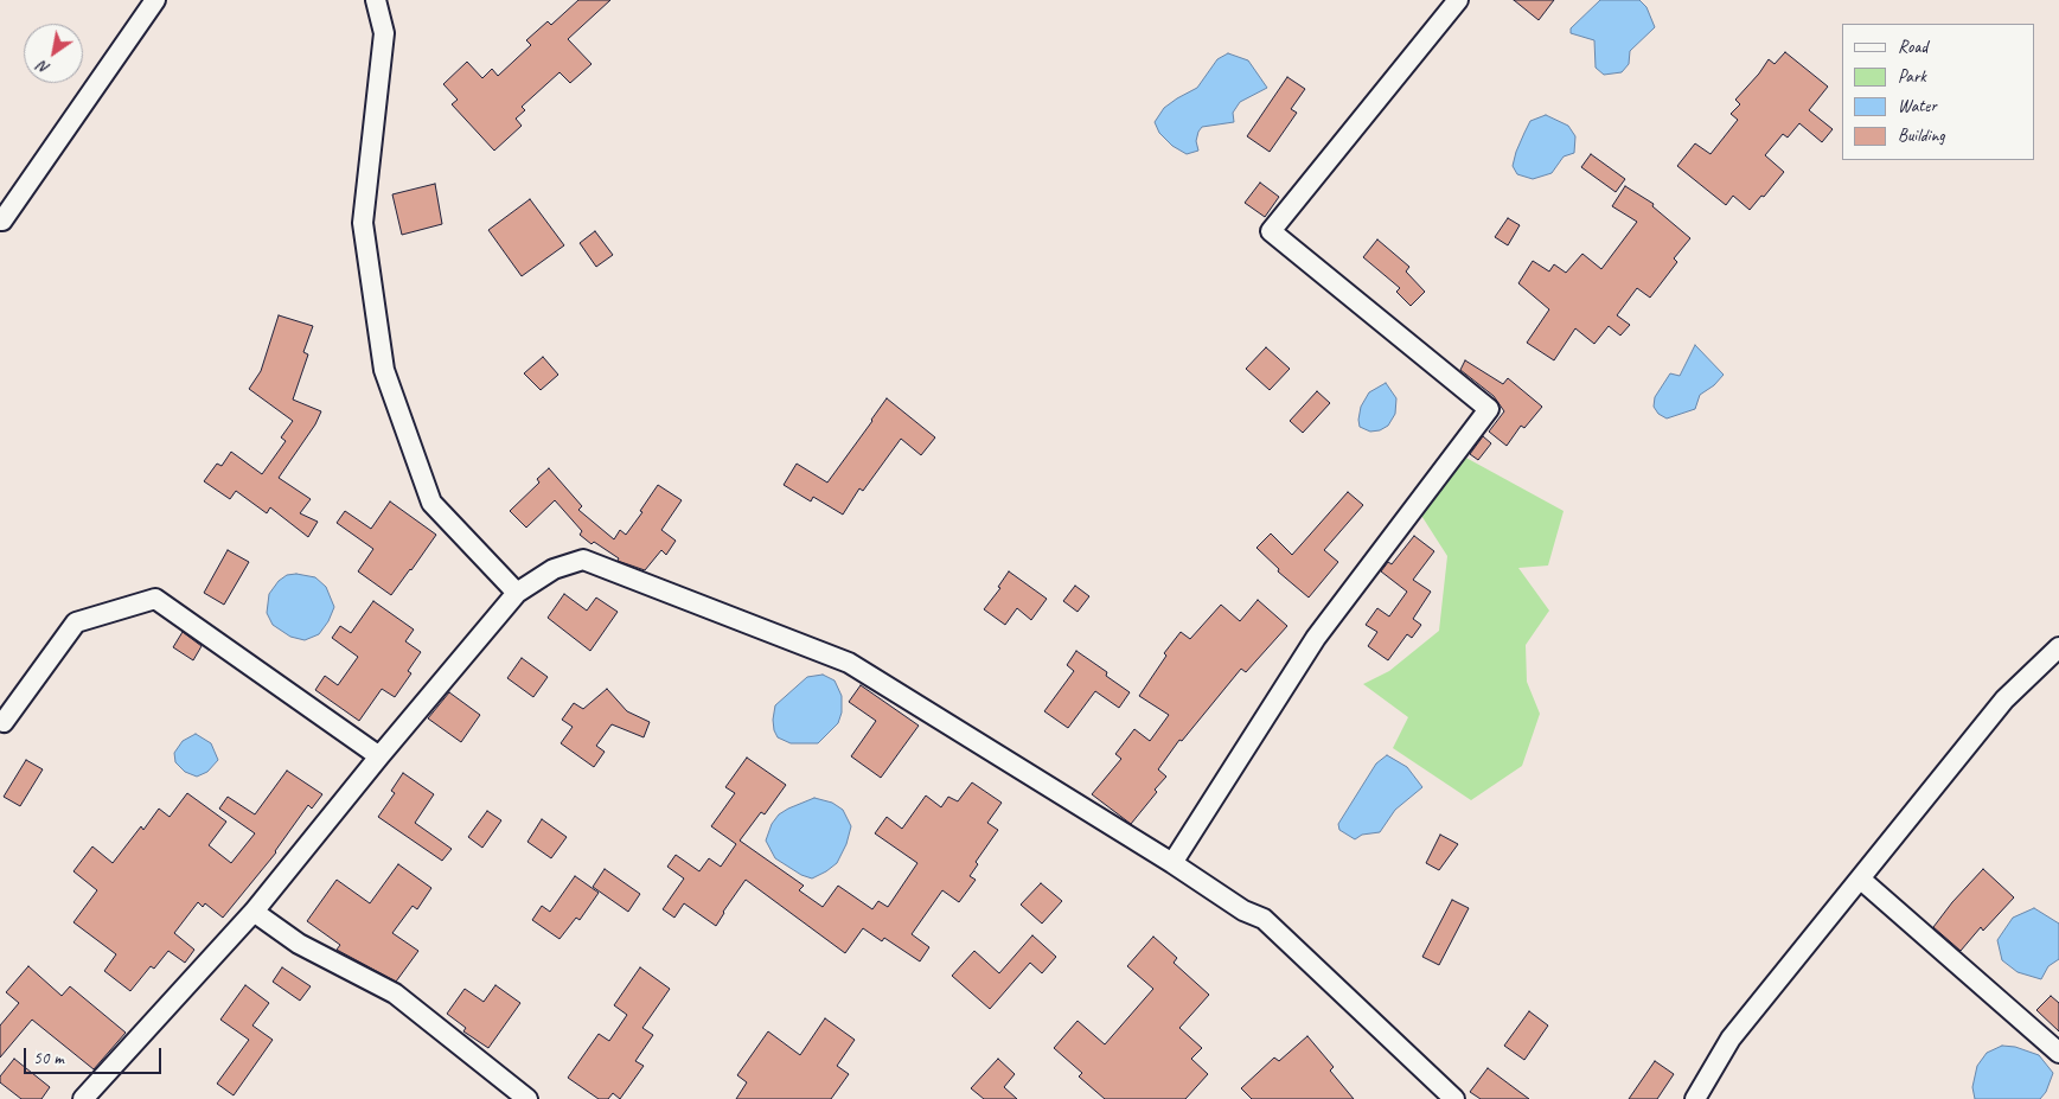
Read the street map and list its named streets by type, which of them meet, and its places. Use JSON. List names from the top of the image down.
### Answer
{
  "legend": [
    "Road",
    "Park",
    "Water",
    "Building"
  ],
  "scale_bar": "50 m",
  "north": "bottom left"
}
